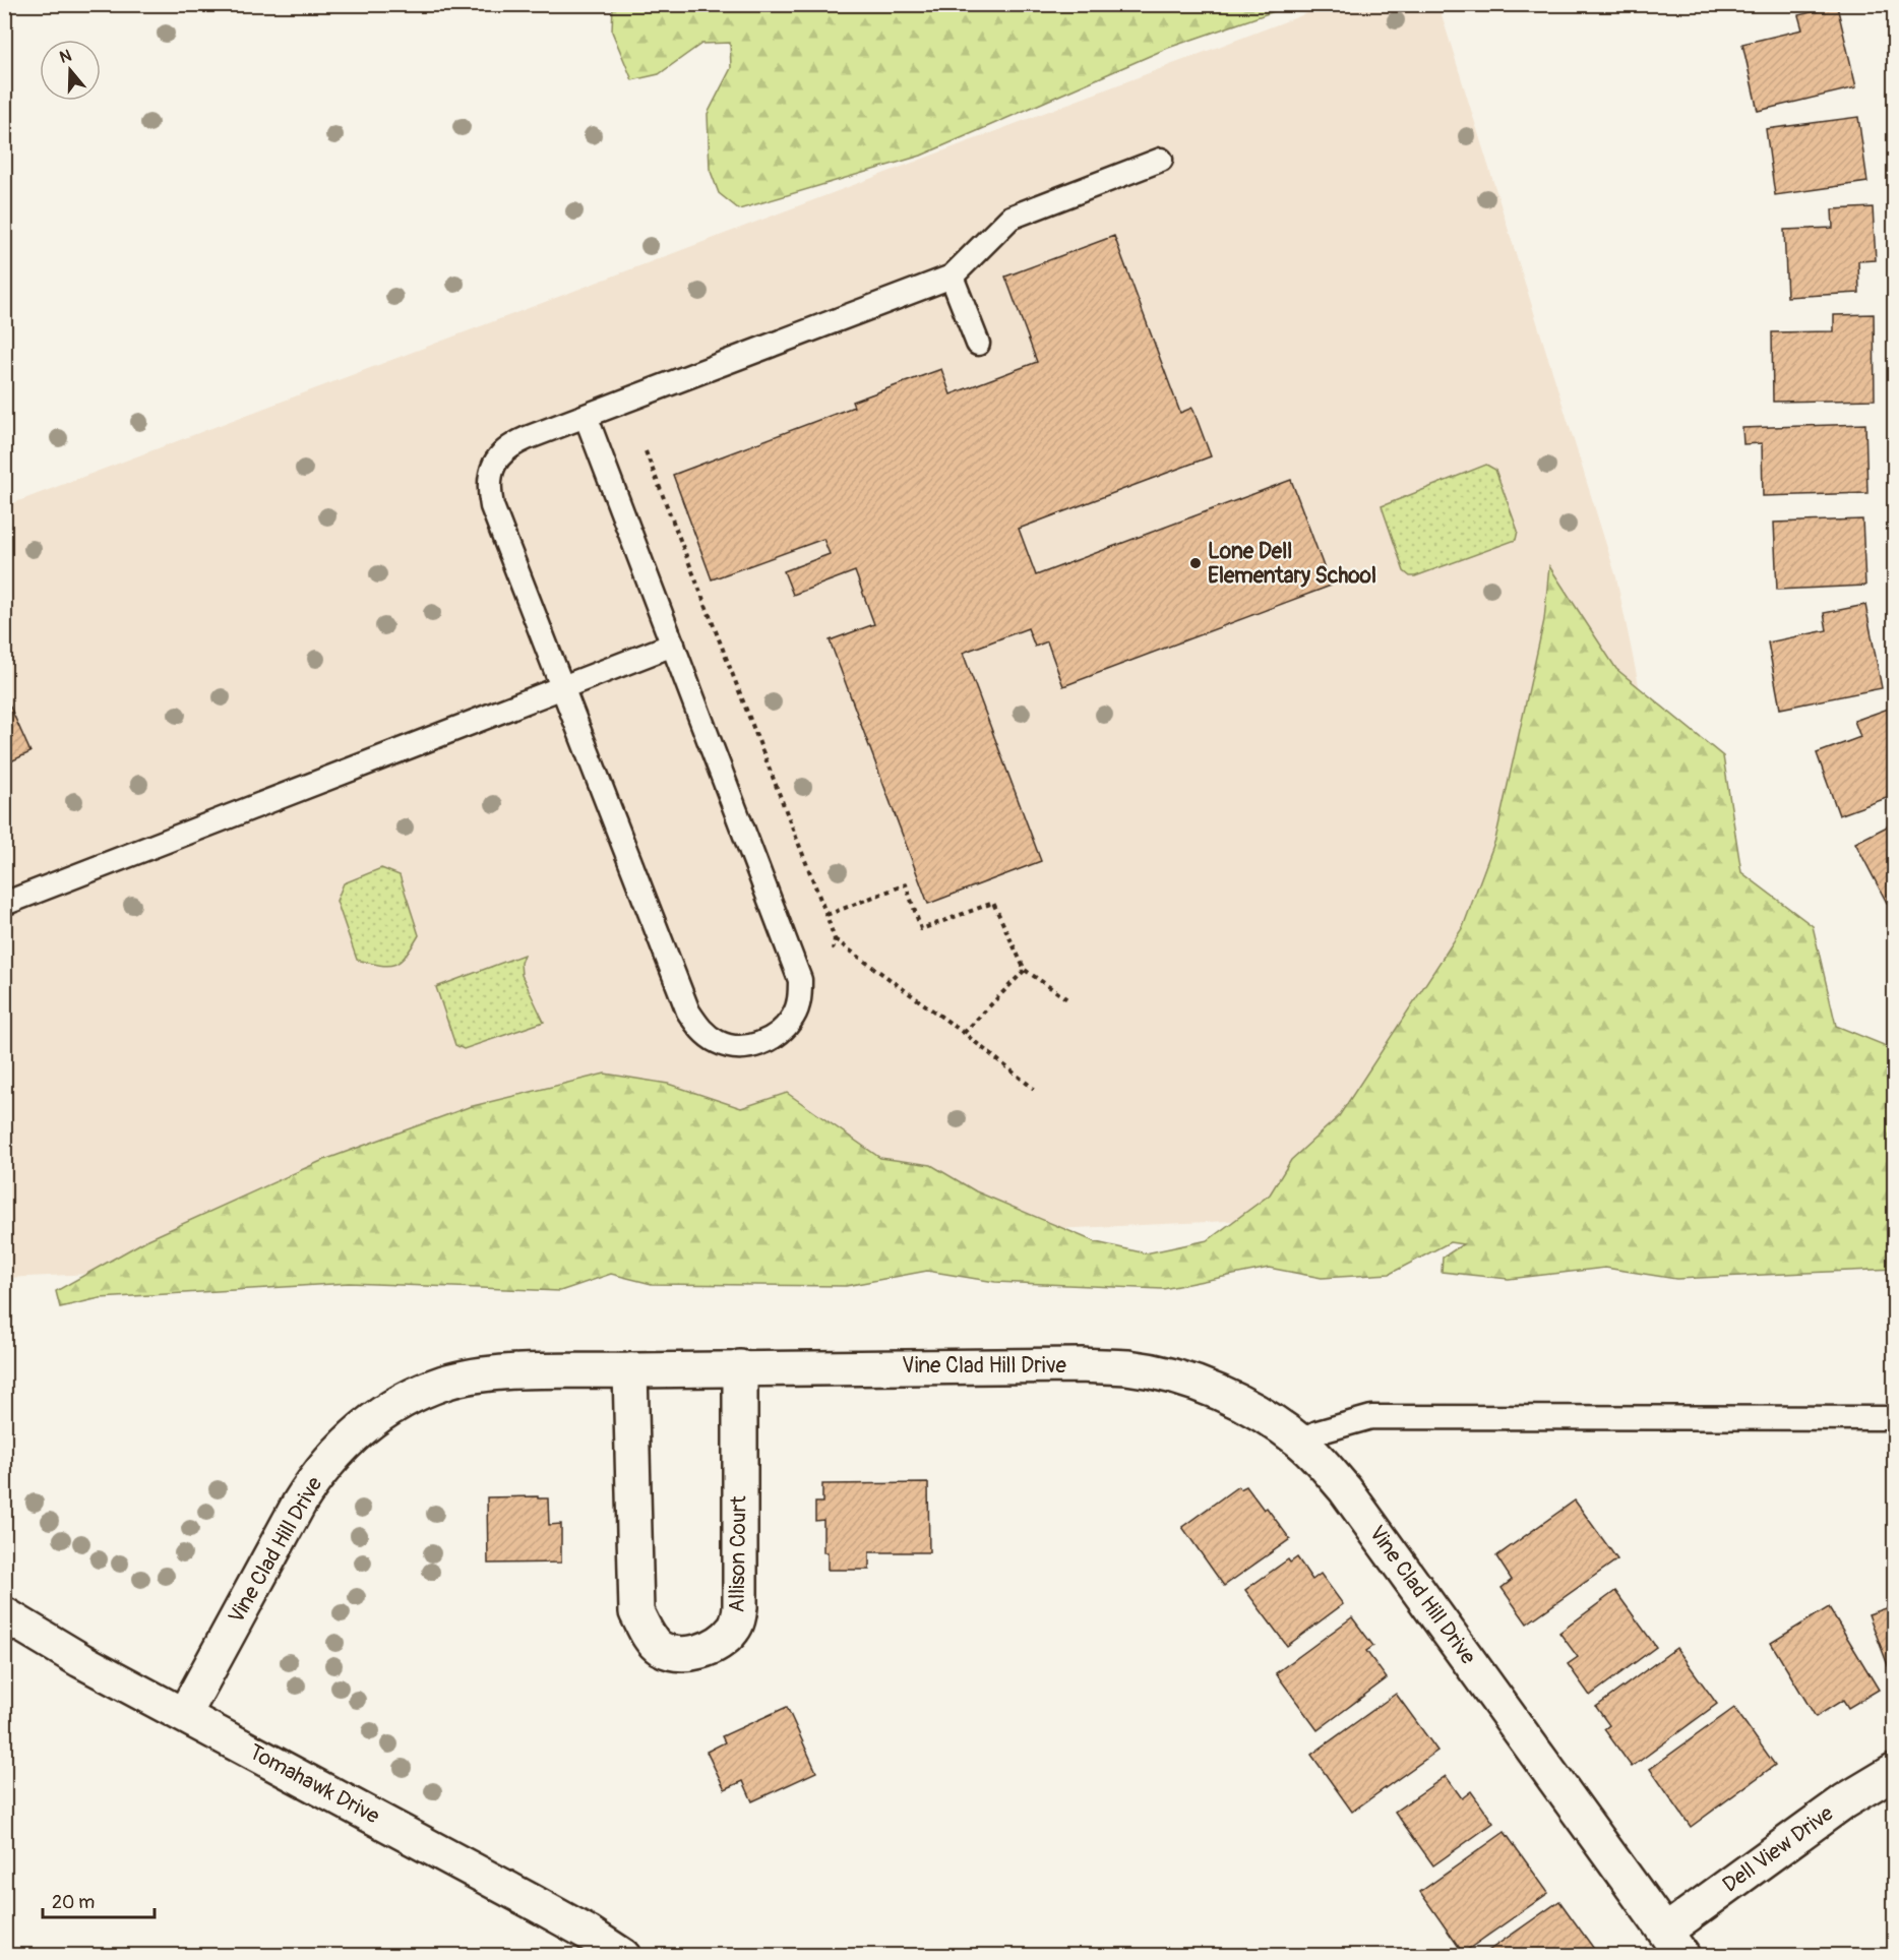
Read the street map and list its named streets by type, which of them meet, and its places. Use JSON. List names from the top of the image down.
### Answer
{
  "streets": {
    "street": [
      "Vine Clad Hill Drive",
      "Allison Court",
      "Tomahawk Drive",
      "Dell View Drive"
    ]
  },
  "crossings": [
    ["Vine Clad Hill Drive", "Allison Court"],
    ["Vine Clad Hill Drive", "Tomahawk Drive"],
    ["Vine Clad Hill Drive", "Dell View Drive"]
  ],
  "places": ["Lone Dell Elementary School"],
  "scale_bar": "20 m",
  "north": "top"
}
